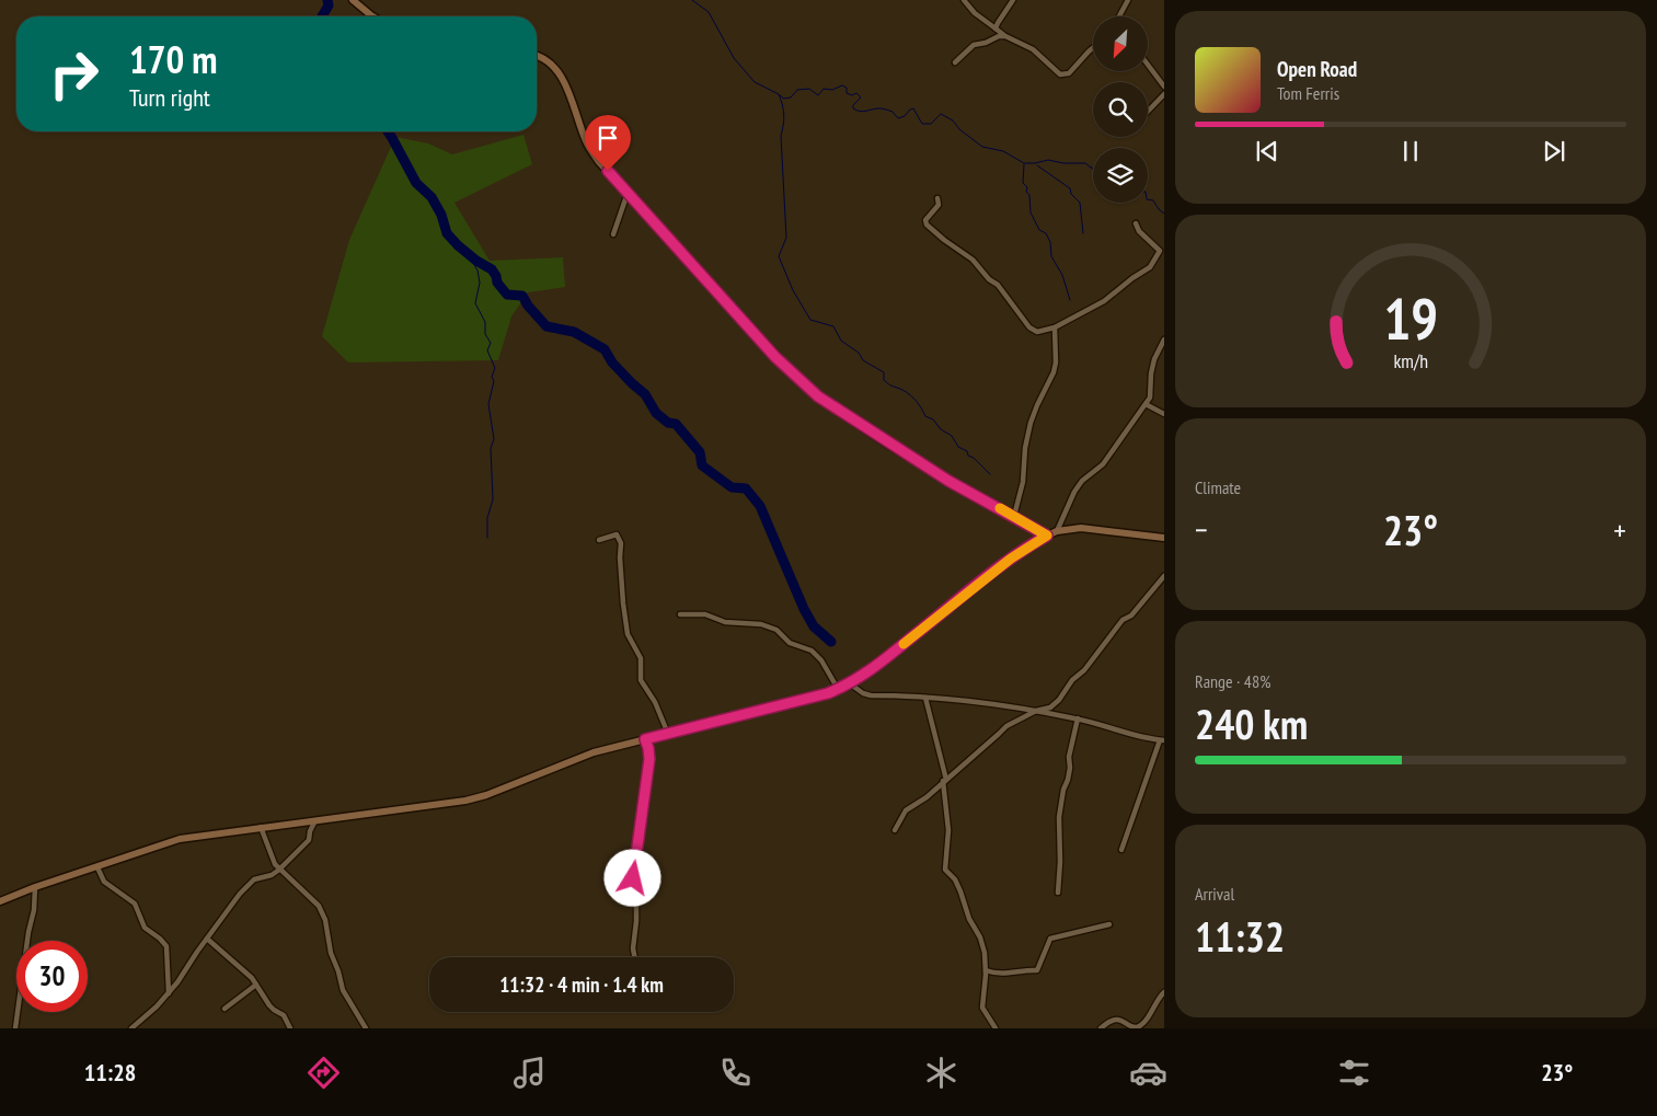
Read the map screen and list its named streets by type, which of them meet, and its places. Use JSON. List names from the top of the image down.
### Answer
{
  "north": "bottom left",
  "page": {
    "turn": ["170 m", "Turn right"],
    "song": ["Open Road", "Tom Ferris"],
    "tile": [
      "Climate",
      ["Range · 48%", "240 km"],
      ["Arrival", "11:32"]
    ],
    "heat": ["−", "23°", "+"],
    "limit": "30",
    "trip": "11:32 · 4 min · 1.4 km",
    "tabs": ["11:28", "23°"],
    "gauge": ["19", "km/h"]
  }
}
